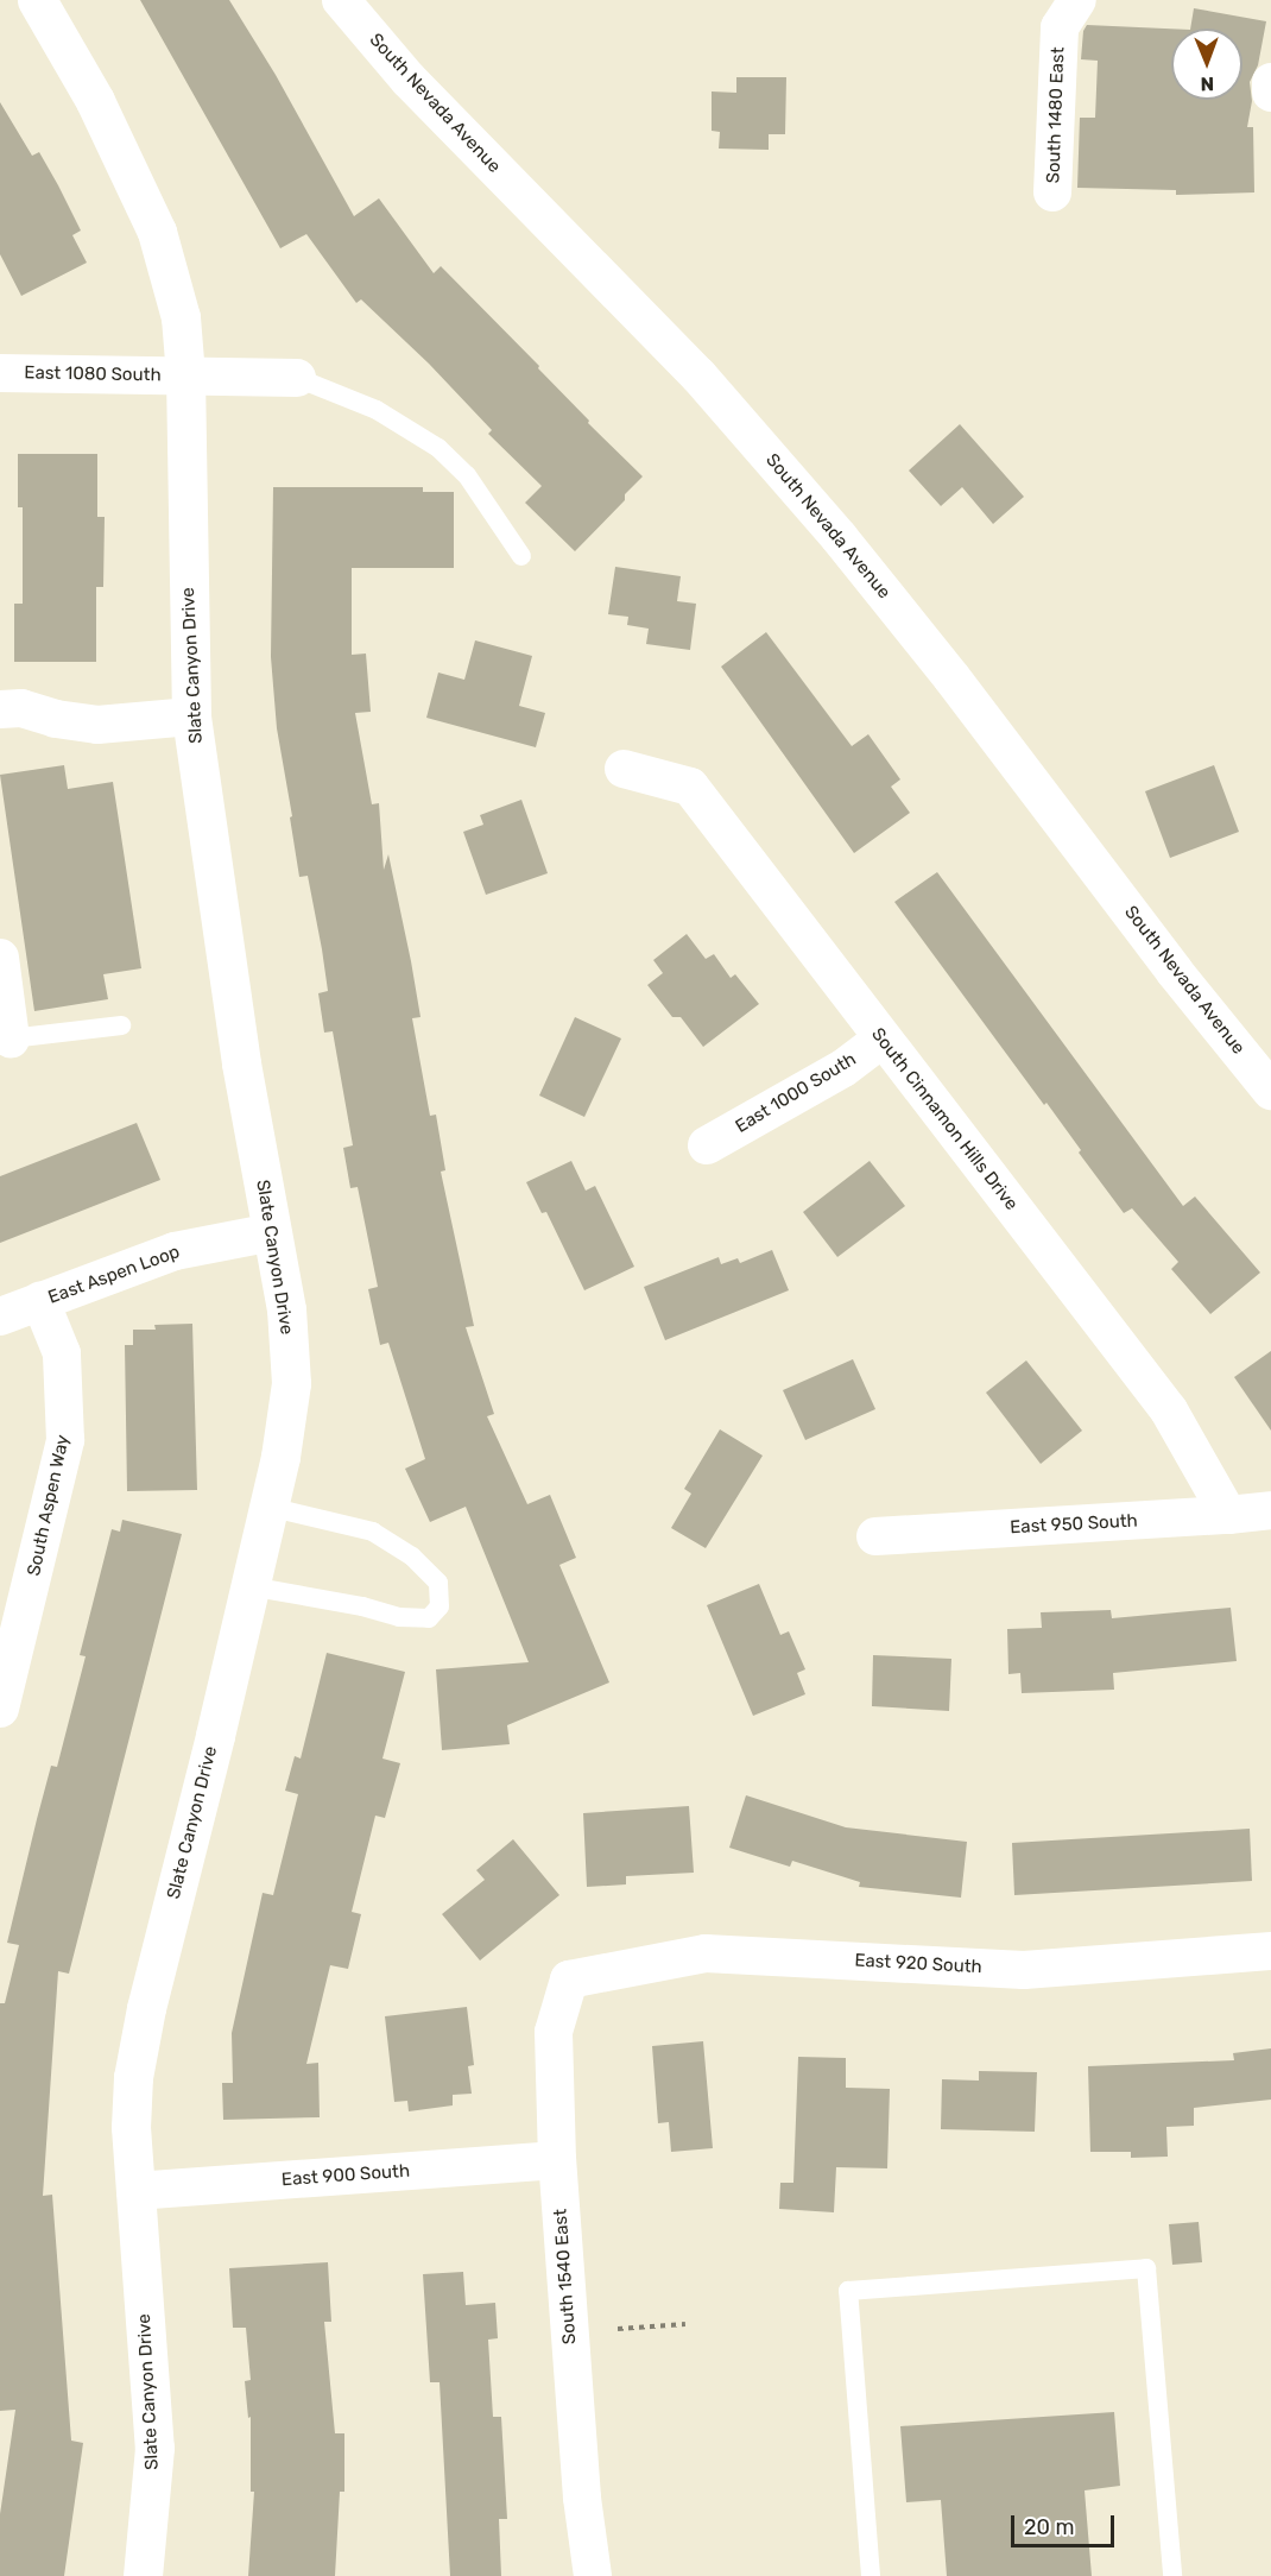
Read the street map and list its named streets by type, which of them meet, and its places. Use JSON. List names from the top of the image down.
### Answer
{
  "streets": {
    "street": [
      "South Nevada Avenue",
      "South 1480 East",
      "East 1080 South",
      "Slate Canyon Drive",
      "East 1000 South",
      "South Cinnamon Hills Drive",
      "East Aspen Loop",
      "South Aspen Way",
      "East 950 South",
      "East 920 South",
      "East 900 South",
      "South 1540 East"
    ]
  },
  "crossings": [
    ["East 1080 South", "Slate Canyon Drive"],
    ["Slate Canyon Drive", "East Aspen Loop"],
    ["Slate Canyon Drive", "East 900 South"],
    ["East 1000 South", "South Cinnamon Hills Drive"],
    ["South Cinnamon Hills Drive", "East 950 South"],
    ["East Aspen Loop", "South Aspen Way"],
    ["East 920 South", "South 1540 East"],
    ["East 900 South", "South 1540 East"]
  ],
  "scale_bar": "20 m",
  "north": "bottom"
}
